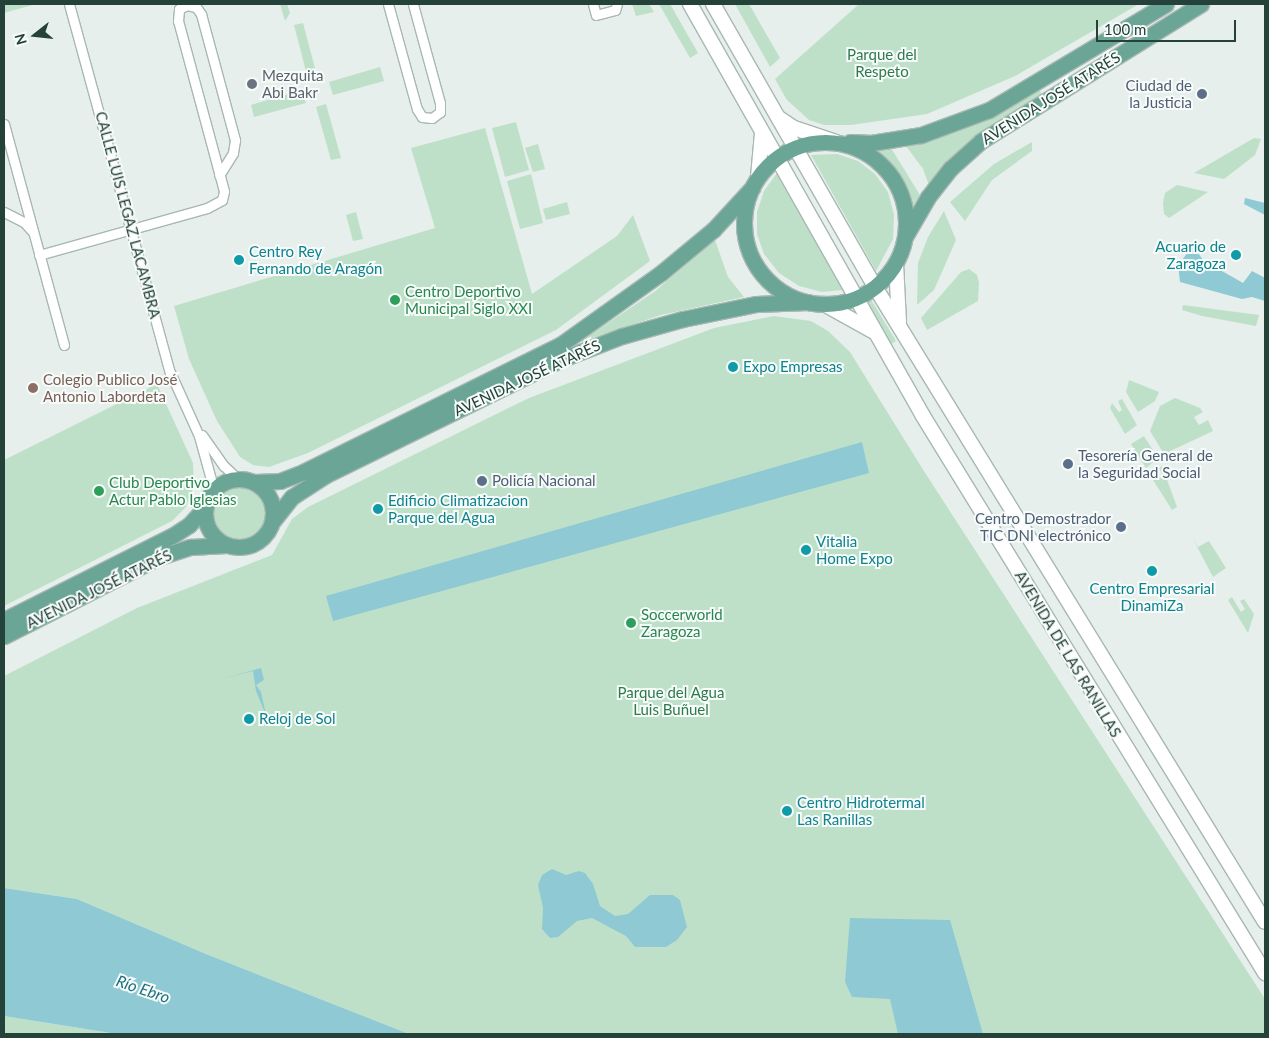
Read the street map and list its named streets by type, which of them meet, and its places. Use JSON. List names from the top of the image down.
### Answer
{
  "streets": {
    "main road": ["AVENIDA JOSÉ ATARÉS", "AVENIDA DE LAS RANILLAS"],
    "street": ["CALLE LUIS LEGAZ LACAMBRA"]
  },
  "crossings": [
    ["AVENIDA JOSÉ ATARÉS", "CALLE LUIS LEGAZ LACAMBRA"],
    ["AVENIDA JOSÉ ATARÉS", "AVENIDA DE LAS RANILLAS"]
  ],
  "water": ["Río Ebro"],
  "parks": ["Parque del Respeto", "Parque del Agua Luis Buñuel"],
  "places": [
    "Mezquita Abi Bakr",
    "Ciudad de la Justicia",
    "Acuario de Zaragoza",
    "Centro Rey Fernando de Aragón",
    "Centro Deportivo Municipal Siglo XXI",
    "Expo Empresas",
    "Colegio Publico José Antonio Labordeta",
    "Tesorería General de la Seguridad Social",
    "Policía Nacional",
    "Club Deportivo Actur Pablo Iglesias",
    "Edificio Climatizacion Parque del Agua",
    "Centro Demostrador TIC DNI electrónico",
    "Vitalia Home Expo",
    "Centro Empresarial DinamiZa",
    "Soccerworld Zaragoza",
    "Reloj de Sol",
    "Centro Hidrotermal Las Ranillas"
  ],
  "scale_bar": "100 m",
  "north": "left"
}
